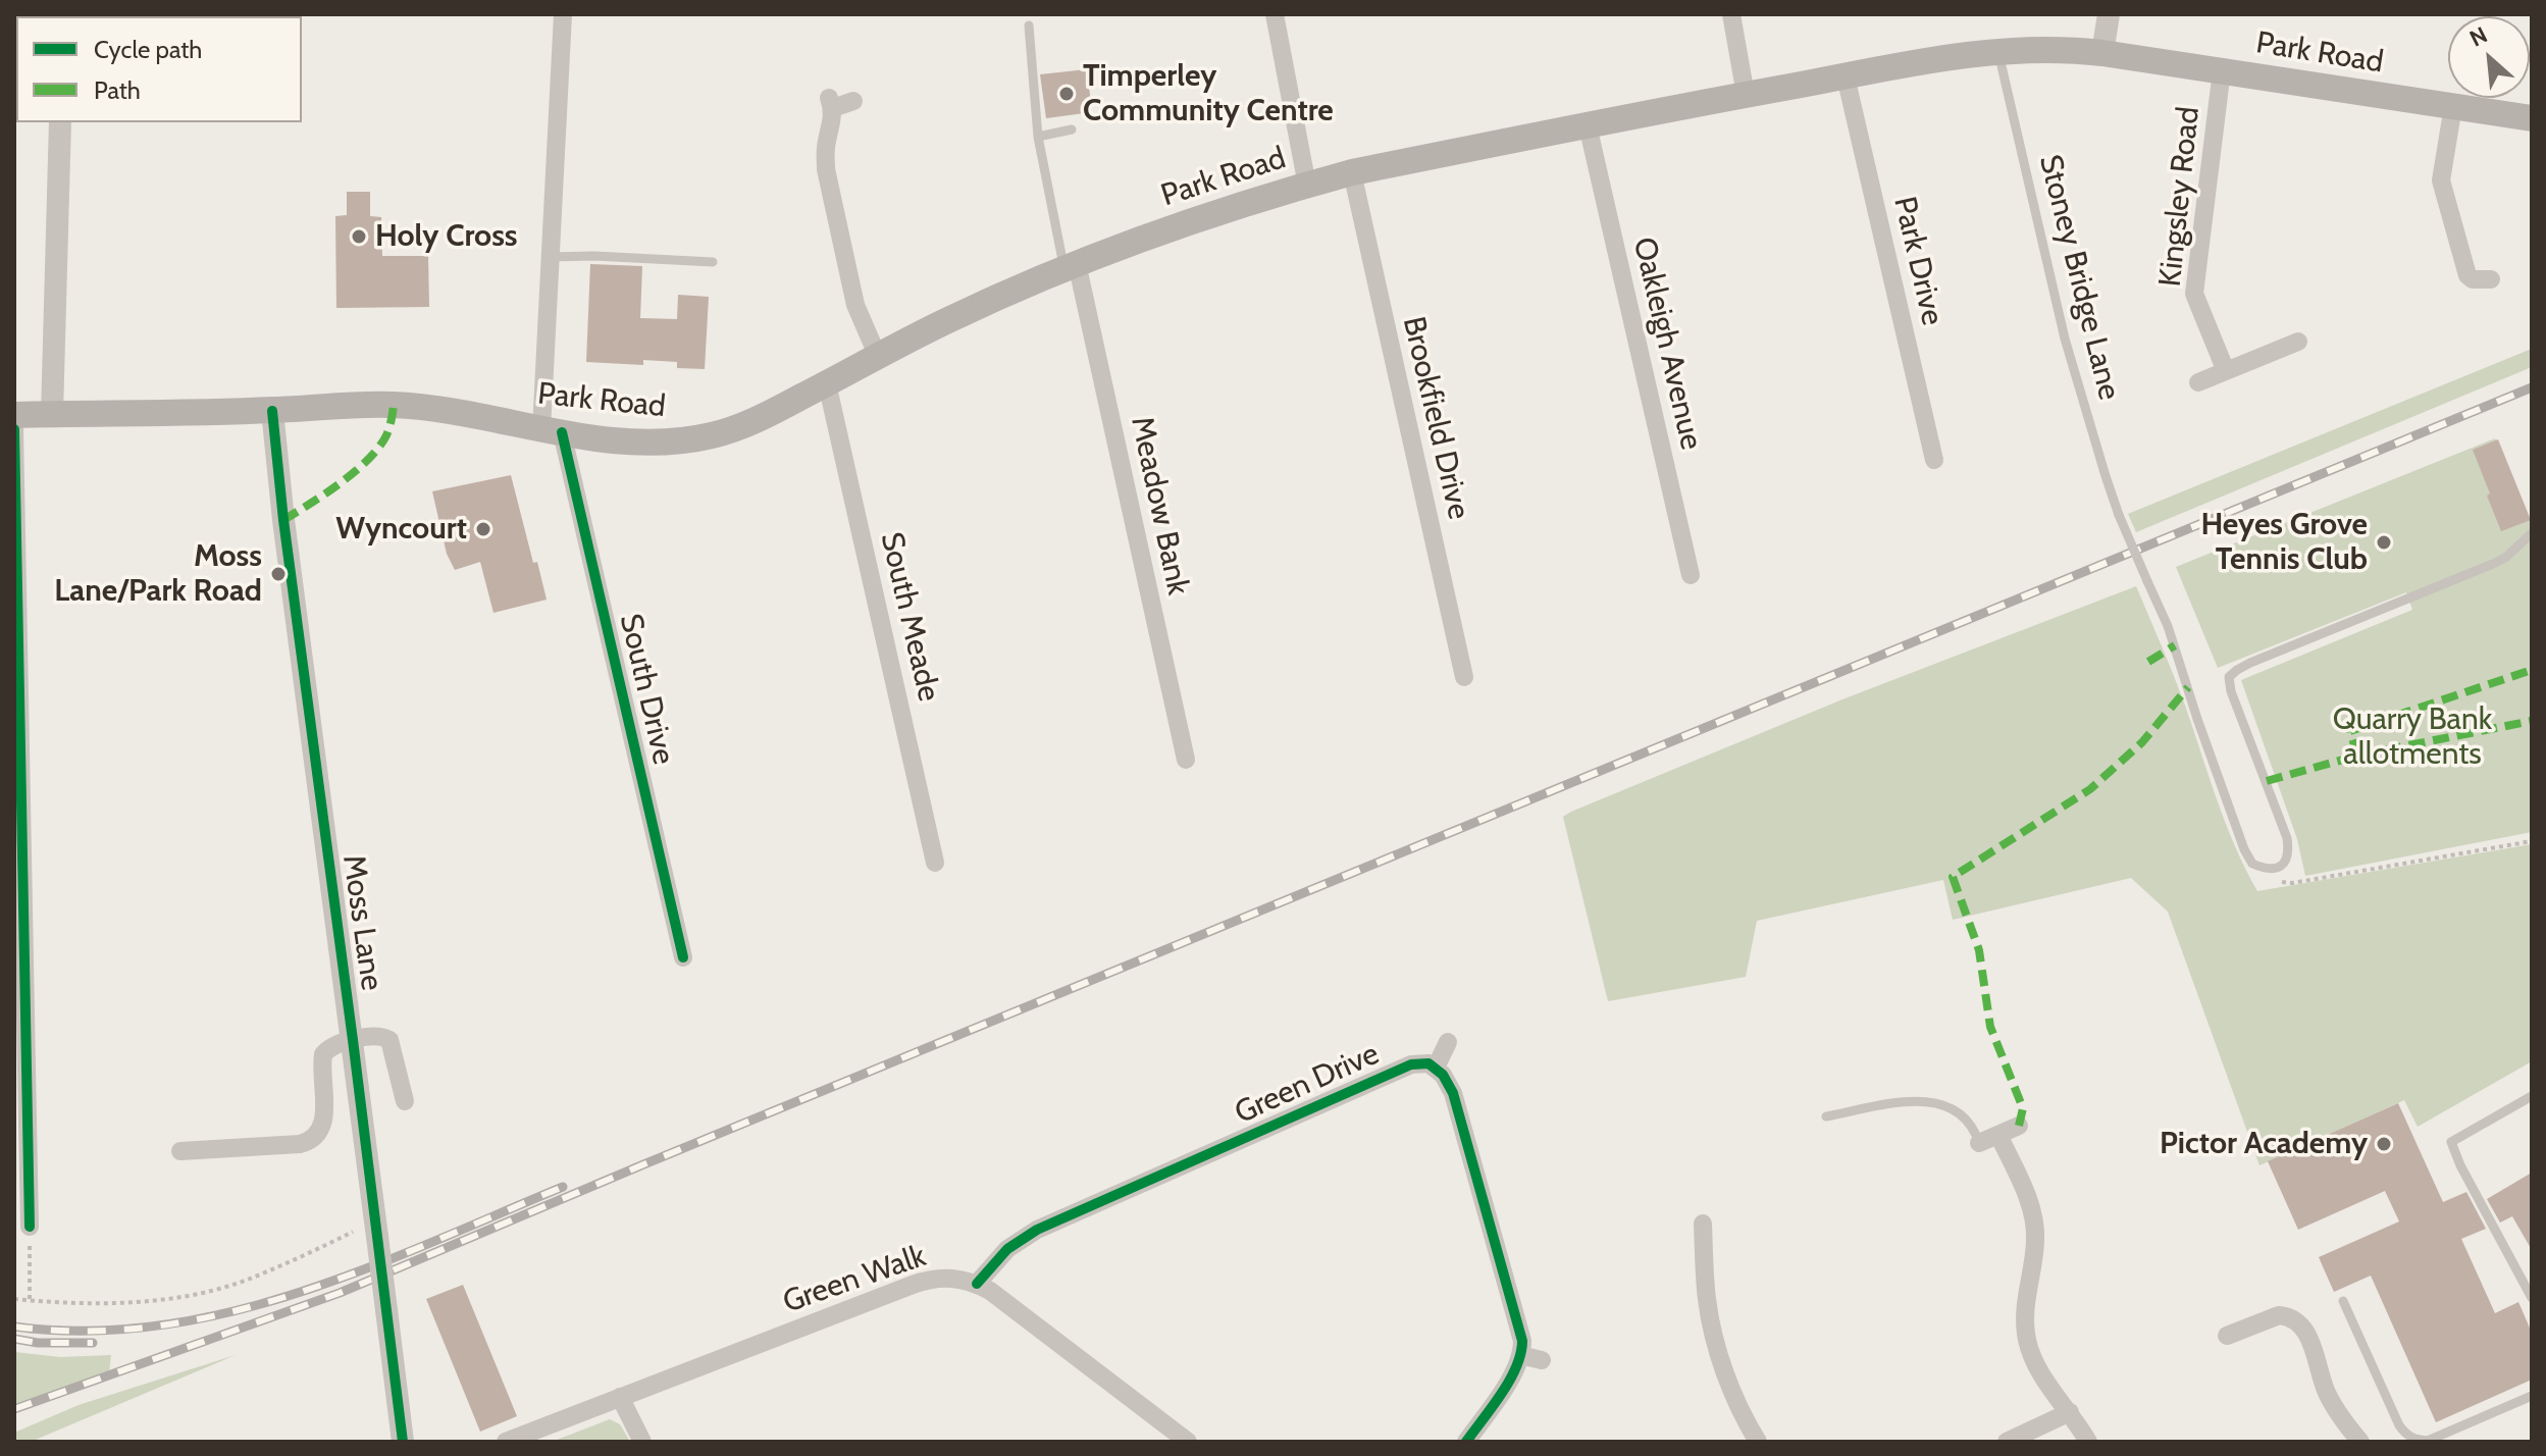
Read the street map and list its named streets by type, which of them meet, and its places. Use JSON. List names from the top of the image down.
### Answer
{
  "streets": {
    "main road": ["Park Road"],
    "street": [
      "Kingsley Road",
      "Park Drive",
      "Oakleigh Avenue",
      "Brookfield Drive",
      "Meadow Bank",
      "South Meade",
      "South Drive",
      "Moss Lane",
      "Green Drive",
      "Green Walk"
    ],
    "lane": ["Stoney Bridge Lane"]
  },
  "crossings": [
    ["Park Road", "Kingsley Road"],
    ["Park Road", "Park Drive"],
    ["Park Road", "Stoney Bridge Lane"],
    ["Park Road", "Oakleigh Avenue"],
    ["Park Road", "Brookfield Drive"],
    ["Park Road", "Meadow Bank"],
    ["Park Road", "South Meade"],
    ["Park Road", "South Drive"],
    ["Park Road", "Moss Lane"],
    ["Green Drive", "Green Walk"]
  ],
  "parks": ["Quarry Bank allotments"],
  "places": [
    "Timperley Community Centre",
    "Holy Cross",
    "Wyncourt",
    "Heyes Grove Tennis Club",
    "Moss Lane/Park Road",
    "Pictor Academy"
  ],
  "legend": ["Cycle path", "Path"],
  "north": "top left"
}
